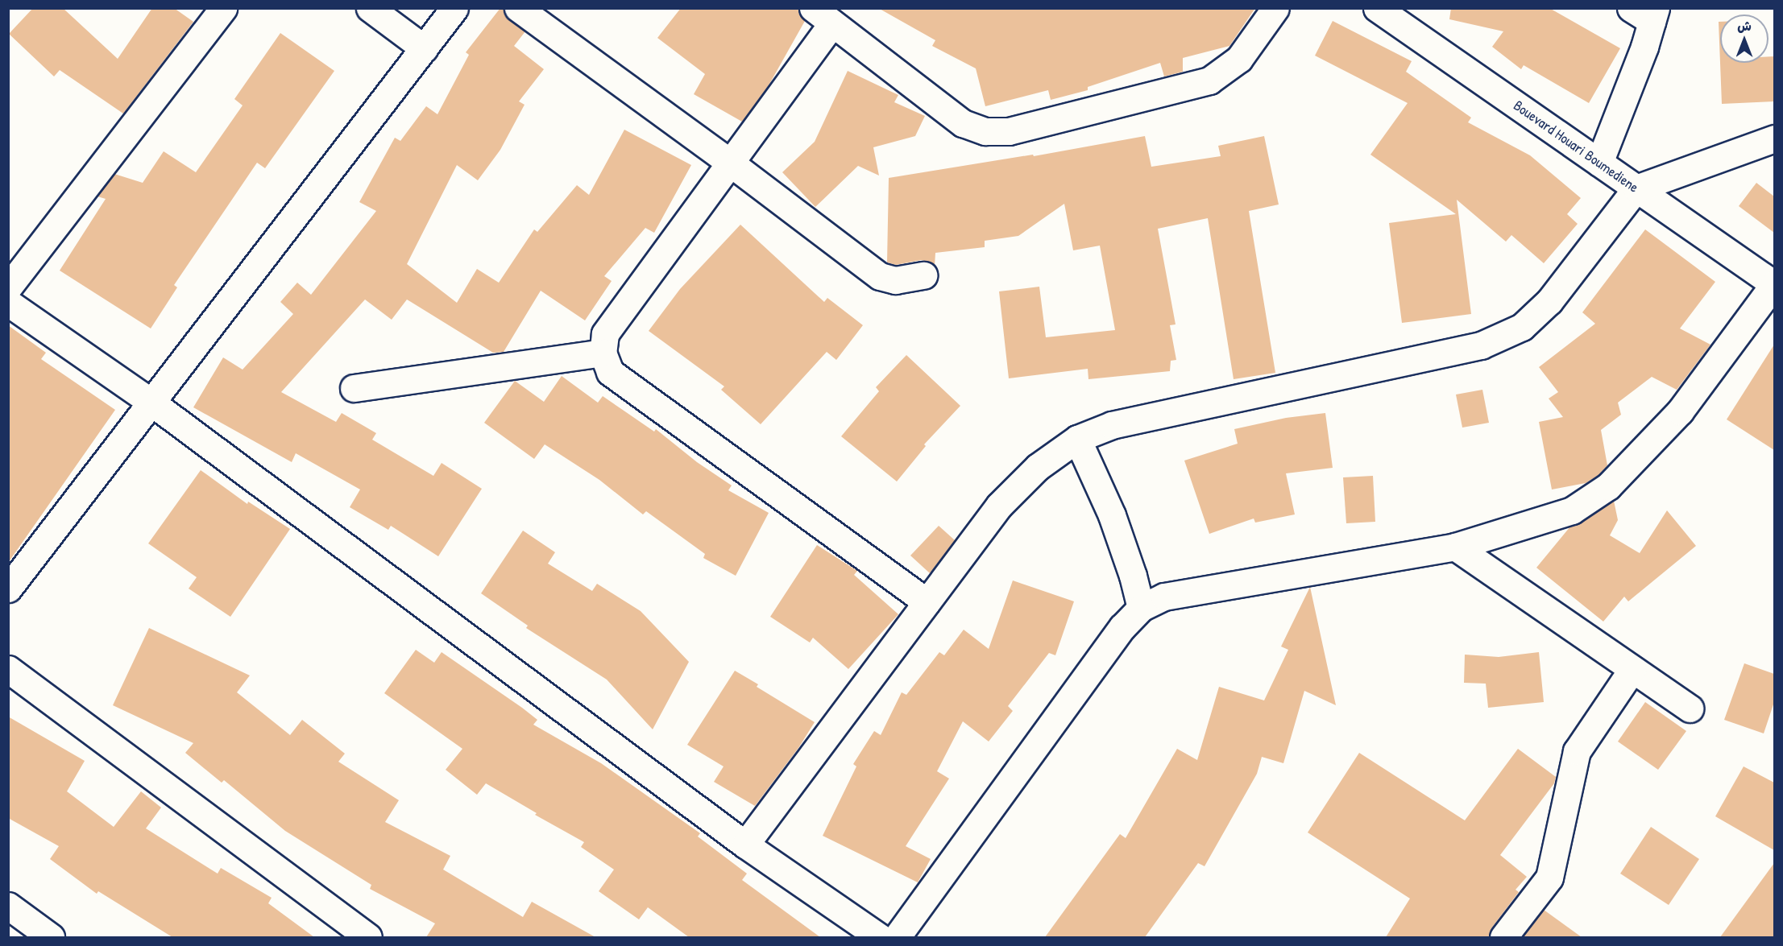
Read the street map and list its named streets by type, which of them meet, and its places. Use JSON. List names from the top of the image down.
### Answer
{
  "streets": {
    "street": ["Bouevard Houari Boumediene"]
  },
  "north": "top"
}
